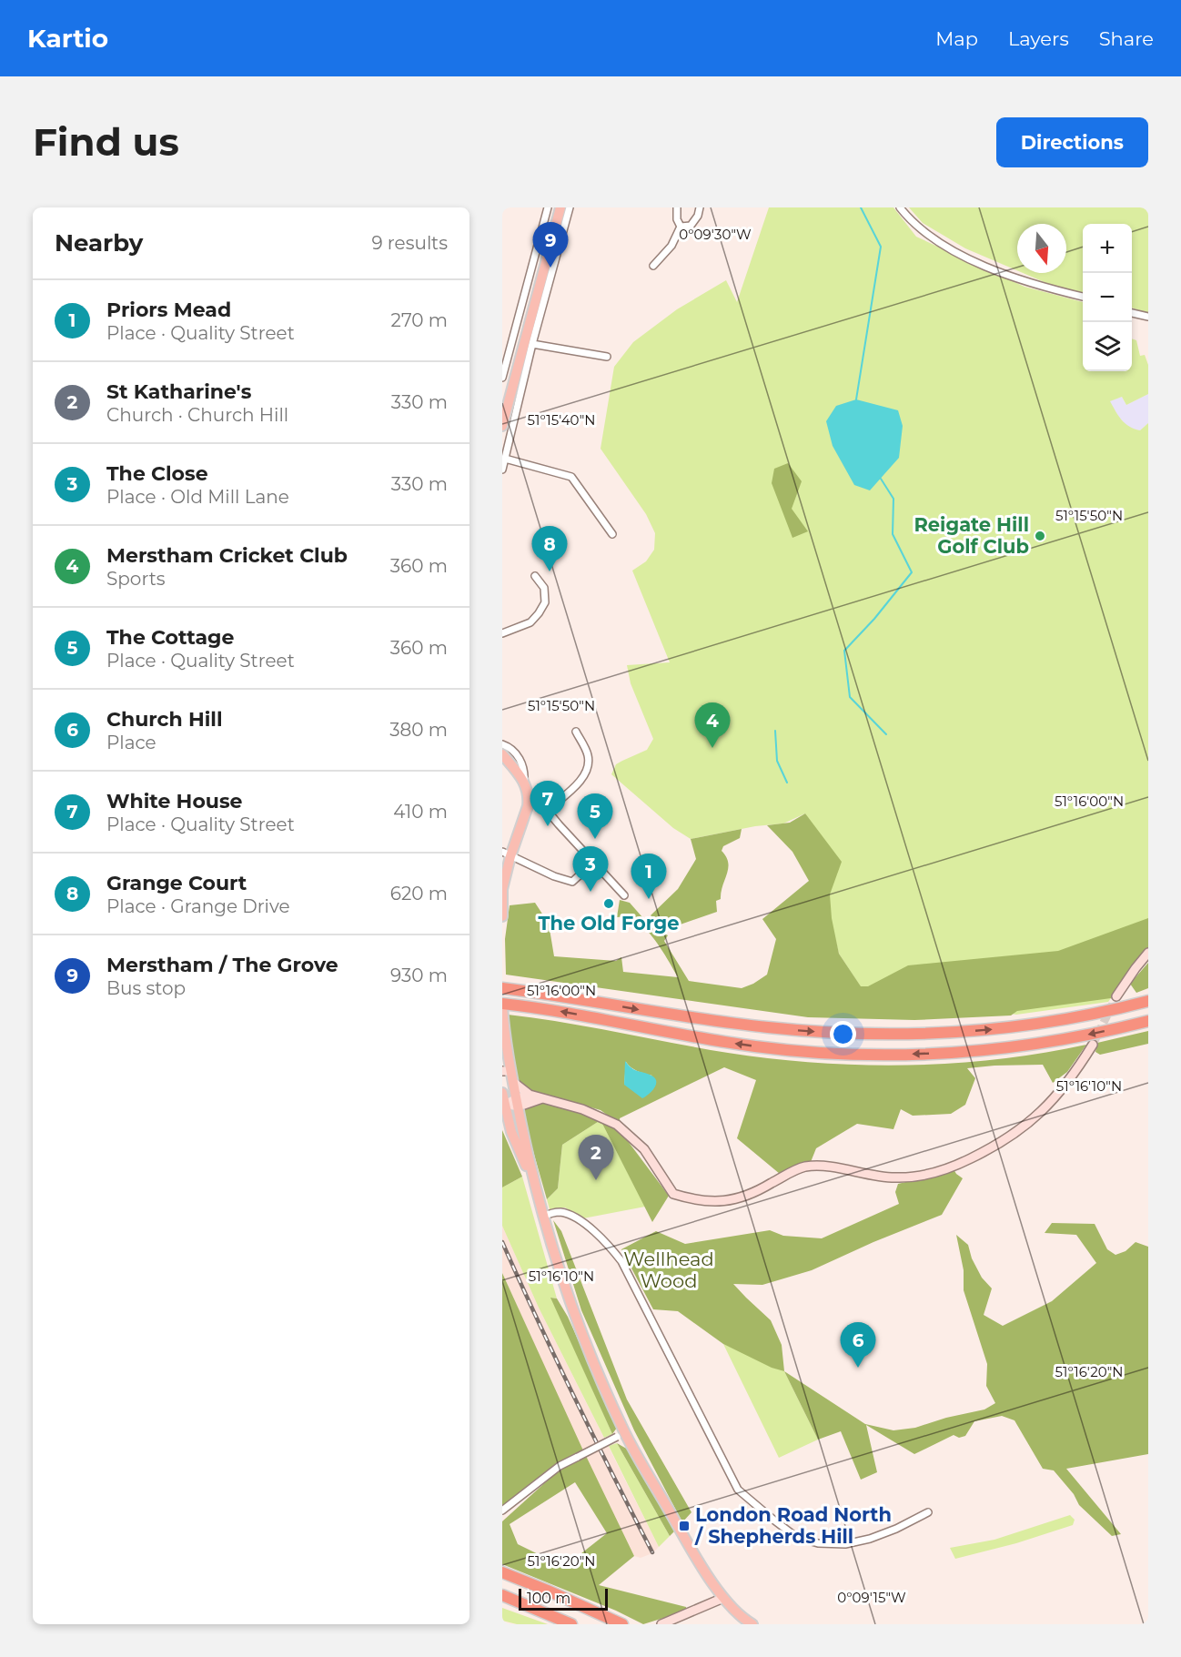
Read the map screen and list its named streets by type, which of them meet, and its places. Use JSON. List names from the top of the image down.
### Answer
{
  "parks": ["Wellhead Wood"],
  "places": {
    "other": ["Reigate Hill Golf Club", "The Old Forge"],
    "transit": ["London Road North / Shepherds Hill"]
  },
  "scale_bar": "100 m",
  "north": "bottom",
  "page": {
    "header": "Kartio",
    "nav": ["Map", "Layers", "Share"],
    "buttons": "Directions",
    "title": "Find us",
    "heading": ["Nearby", "9 results"],
    "pins": [
      "9",
      "8",
      "4",
      "7",
      "5",
      "3",
      "1",
      "2",
      "6"
    ],
    "map_buttons": ["+", "−"],
    "list": [
      {
        "mark": "1",
        "name": "Priors Mead",
        "note": "Place · Quality Street",
        "value": "270 m"
      },
      {
        "mark": "2",
        "name": "St Katharine's",
        "note": "Church · Church Hill",
        "value": "330 m"
      },
      {
        "mark": "3",
        "name": "The Close",
        "note": "Place · Old Mill Lane",
        "value": "330 m"
      },
      {
        "mark": "4",
        "name": "Merstham Cricket Club",
        "note": "Sports",
        "value": "360 m"
      },
      {
        "mark": "5",
        "name": "The Cottage",
        "note": "Place · Quality Street",
        "value": "360 m"
      },
      {
        "mark": "6",
        "name": "Church Hill",
        "note": "Place",
        "value": "380 m"
      },
      {
        "mark": "7",
        "name": "White House",
        "note": "Place · Quality Street",
        "value": "410 m"
      },
      {
        "mark": "8",
        "name": "Grange Court",
        "note": "Place · Grange Drive",
        "value": "620 m"
      },
      {
        "mark": "9",
        "name": "Merstham / The Grove",
        "note": "Bus stop",
        "value": "930 m"
      }
    ],
    "scale": "100 m"
  },
  "coordinates": [
    "0°09'30\"W",
    "51°15'40\"N",
    "51°15'50\"N",
    "51°16'00\"N",
    "51°16'10\"N",
    "51°16'20\"N",
    "0°09'15\"W"
  ]
}
